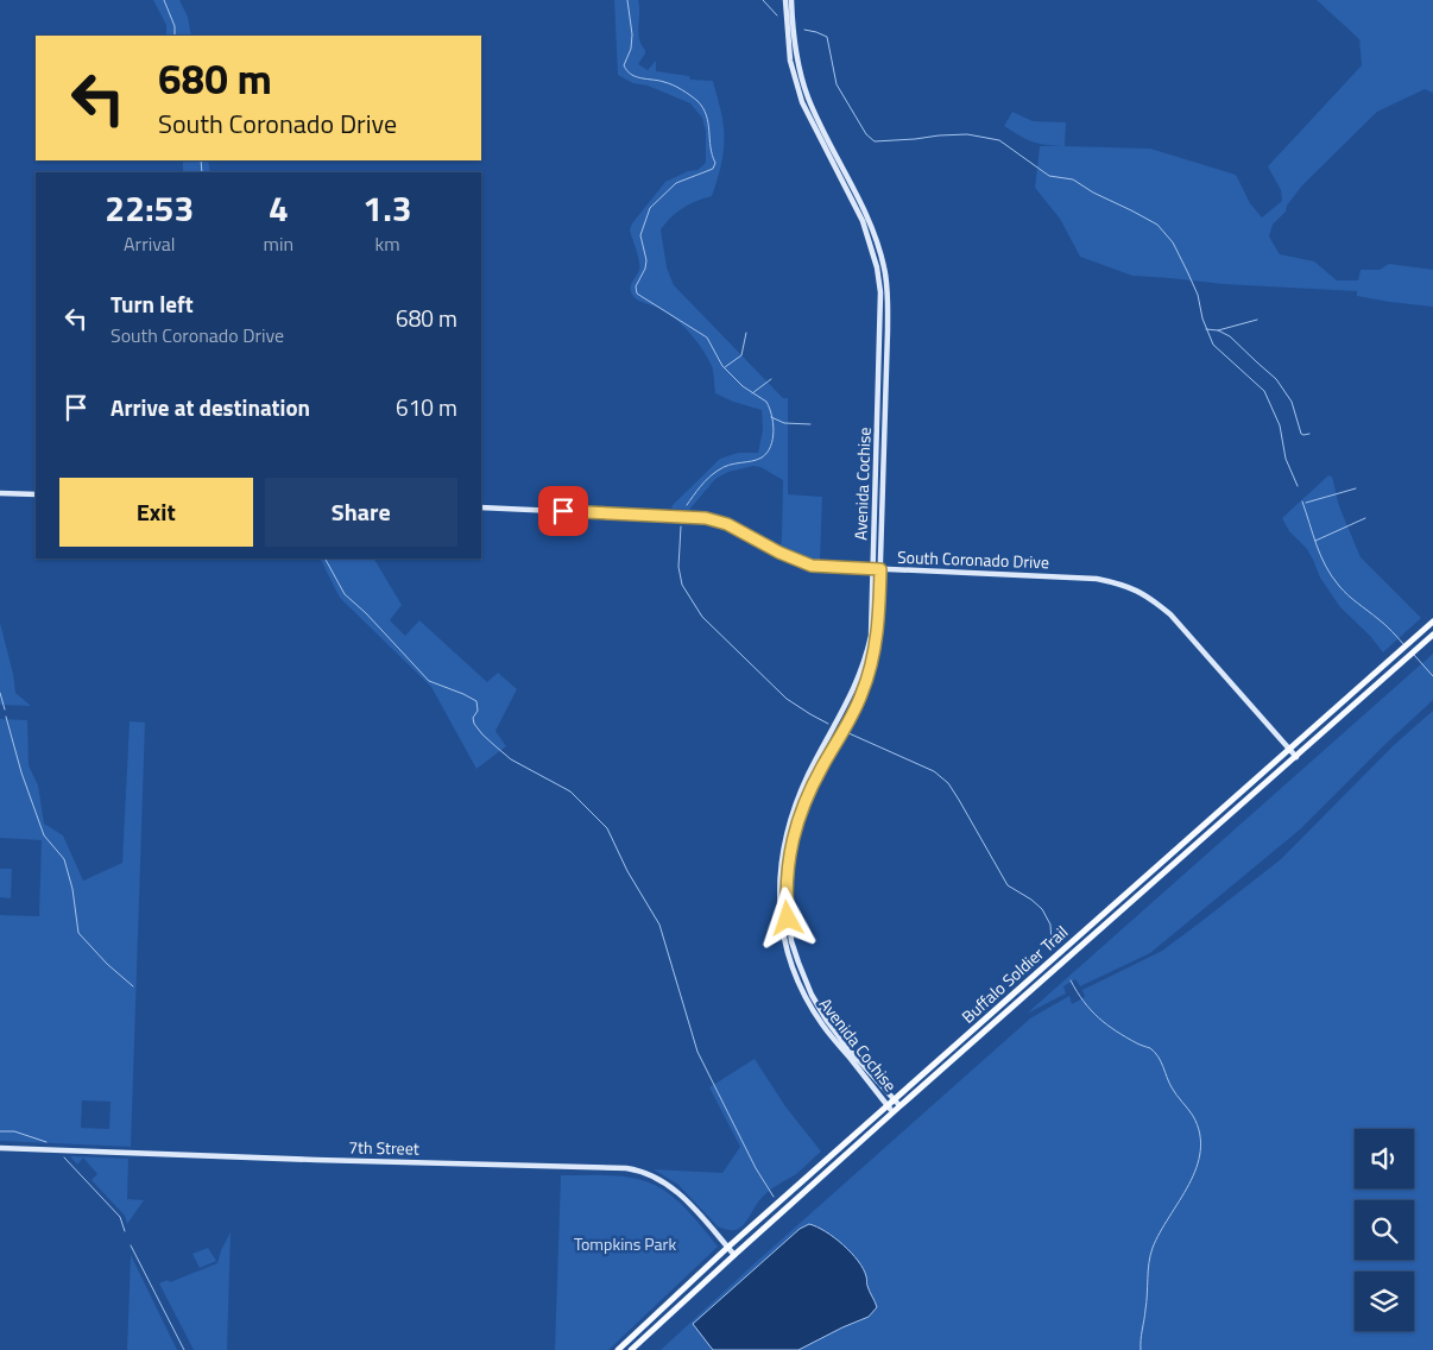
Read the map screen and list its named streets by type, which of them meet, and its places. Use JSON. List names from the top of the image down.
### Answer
{
  "streets": {
    "main road": ["Buffalo Soldier Trail"],
    "street": ["Avenida Cochise", "South Coronado Drive", "7th Street"]
  },
  "crossings": [
    ["Avenida Cochise", "South Coronado Drive"],
    ["Avenida Cochise", "Buffalo Soldier Trail"],
    ["South Coronado Drive", "Buffalo Soldier Trail"],
    ["Buffalo Soldier Trail", "7th Street"]
  ],
  "parks": ["Tompkins Park"],
  "page": {
    "turn": ["680 m", "South Coronado Drive"],
    "eta": [
      "22:53",
      "Arrival",
      "4",
      "min",
      "1.3",
      "km"
    ],
    "list": [
      {
        "name": "Turn left",
        "note": "South Coronado Drive",
        "value": "680 m"
      },
      {
        "name": "Arrive at destination",
        "value": "610 m"
      }
    ],
    "buttons": ["Exit", "Share"]
  }
}
